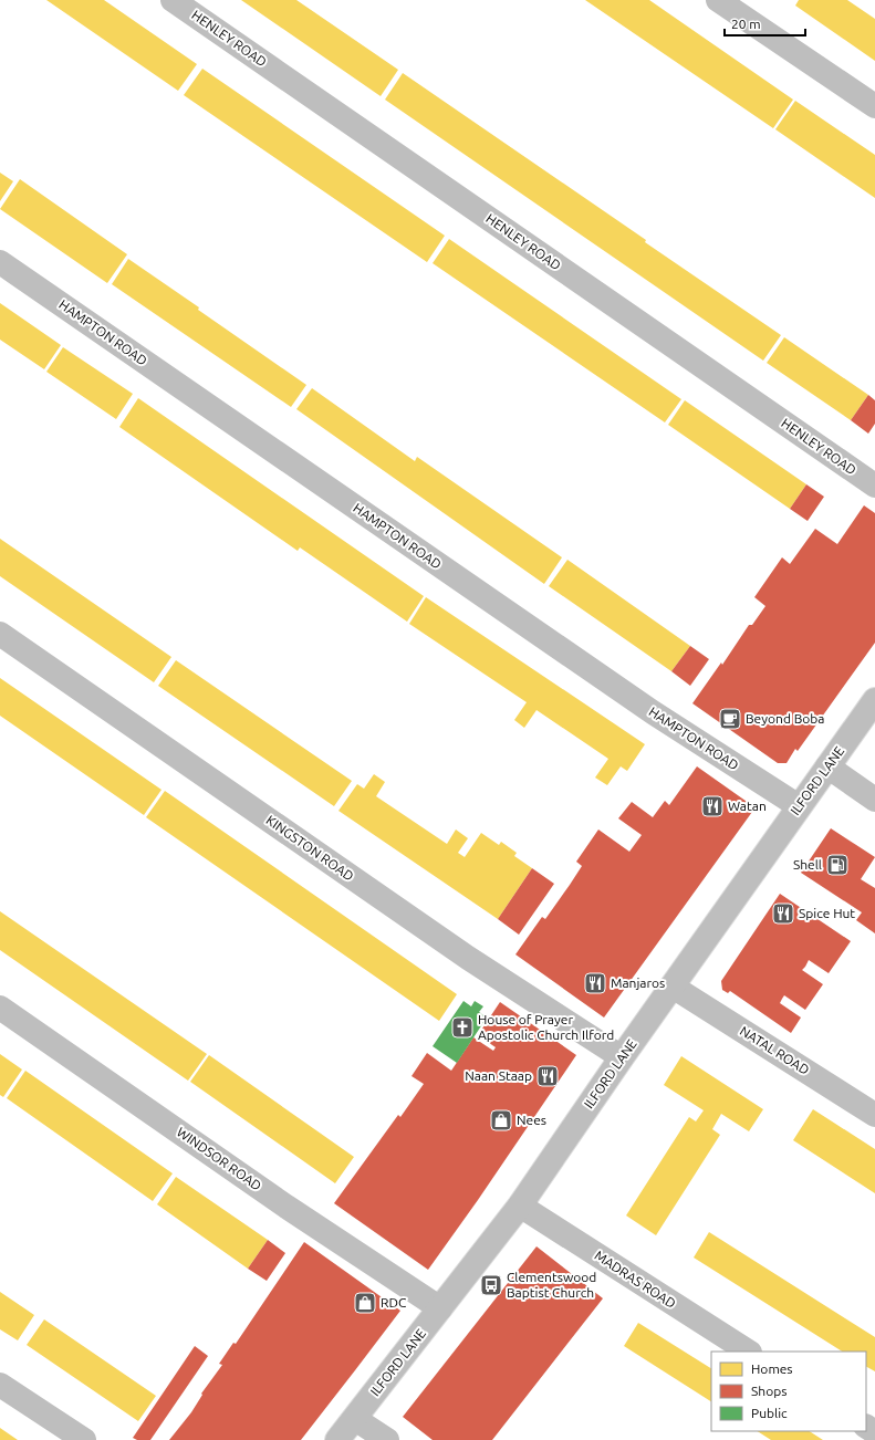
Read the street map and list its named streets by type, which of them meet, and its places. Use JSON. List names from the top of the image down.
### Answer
{
  "streets": {
    "street": [
      "HENLEY ROAD",
      "HAMPTON ROAD",
      "ILFORD LANE",
      "KINGSTON ROAD",
      "NATAL ROAD",
      "WINDSOR ROAD",
      "MADRAS ROAD"
    ]
  },
  "crossings": [
    ["HAMPTON ROAD", "ILFORD LANE"],
    ["ILFORD LANE", "KINGSTON ROAD"],
    ["ILFORD LANE", "NATAL ROAD"],
    ["ILFORD LANE", "WINDSOR ROAD"],
    ["ILFORD LANE", "MADRAS ROAD"]
  ],
  "places": {
    "cafe": ["Beyond Boba"],
    "restaurant": [
      "Watan",
      "Spice Hut",
      "Manjaros",
      "Naan Staap"
    ],
    "fuel station": ["Shell"],
    "church": ["House of Prayer Apostolic Church Ilford"],
    "shop": ["Nees", "RDC"],
    "bus stop": ["Clementswood Baptist Church"]
  },
  "legend": ["Homes", "Shops", "Public"],
  "scale_bar": "20 m"
}
